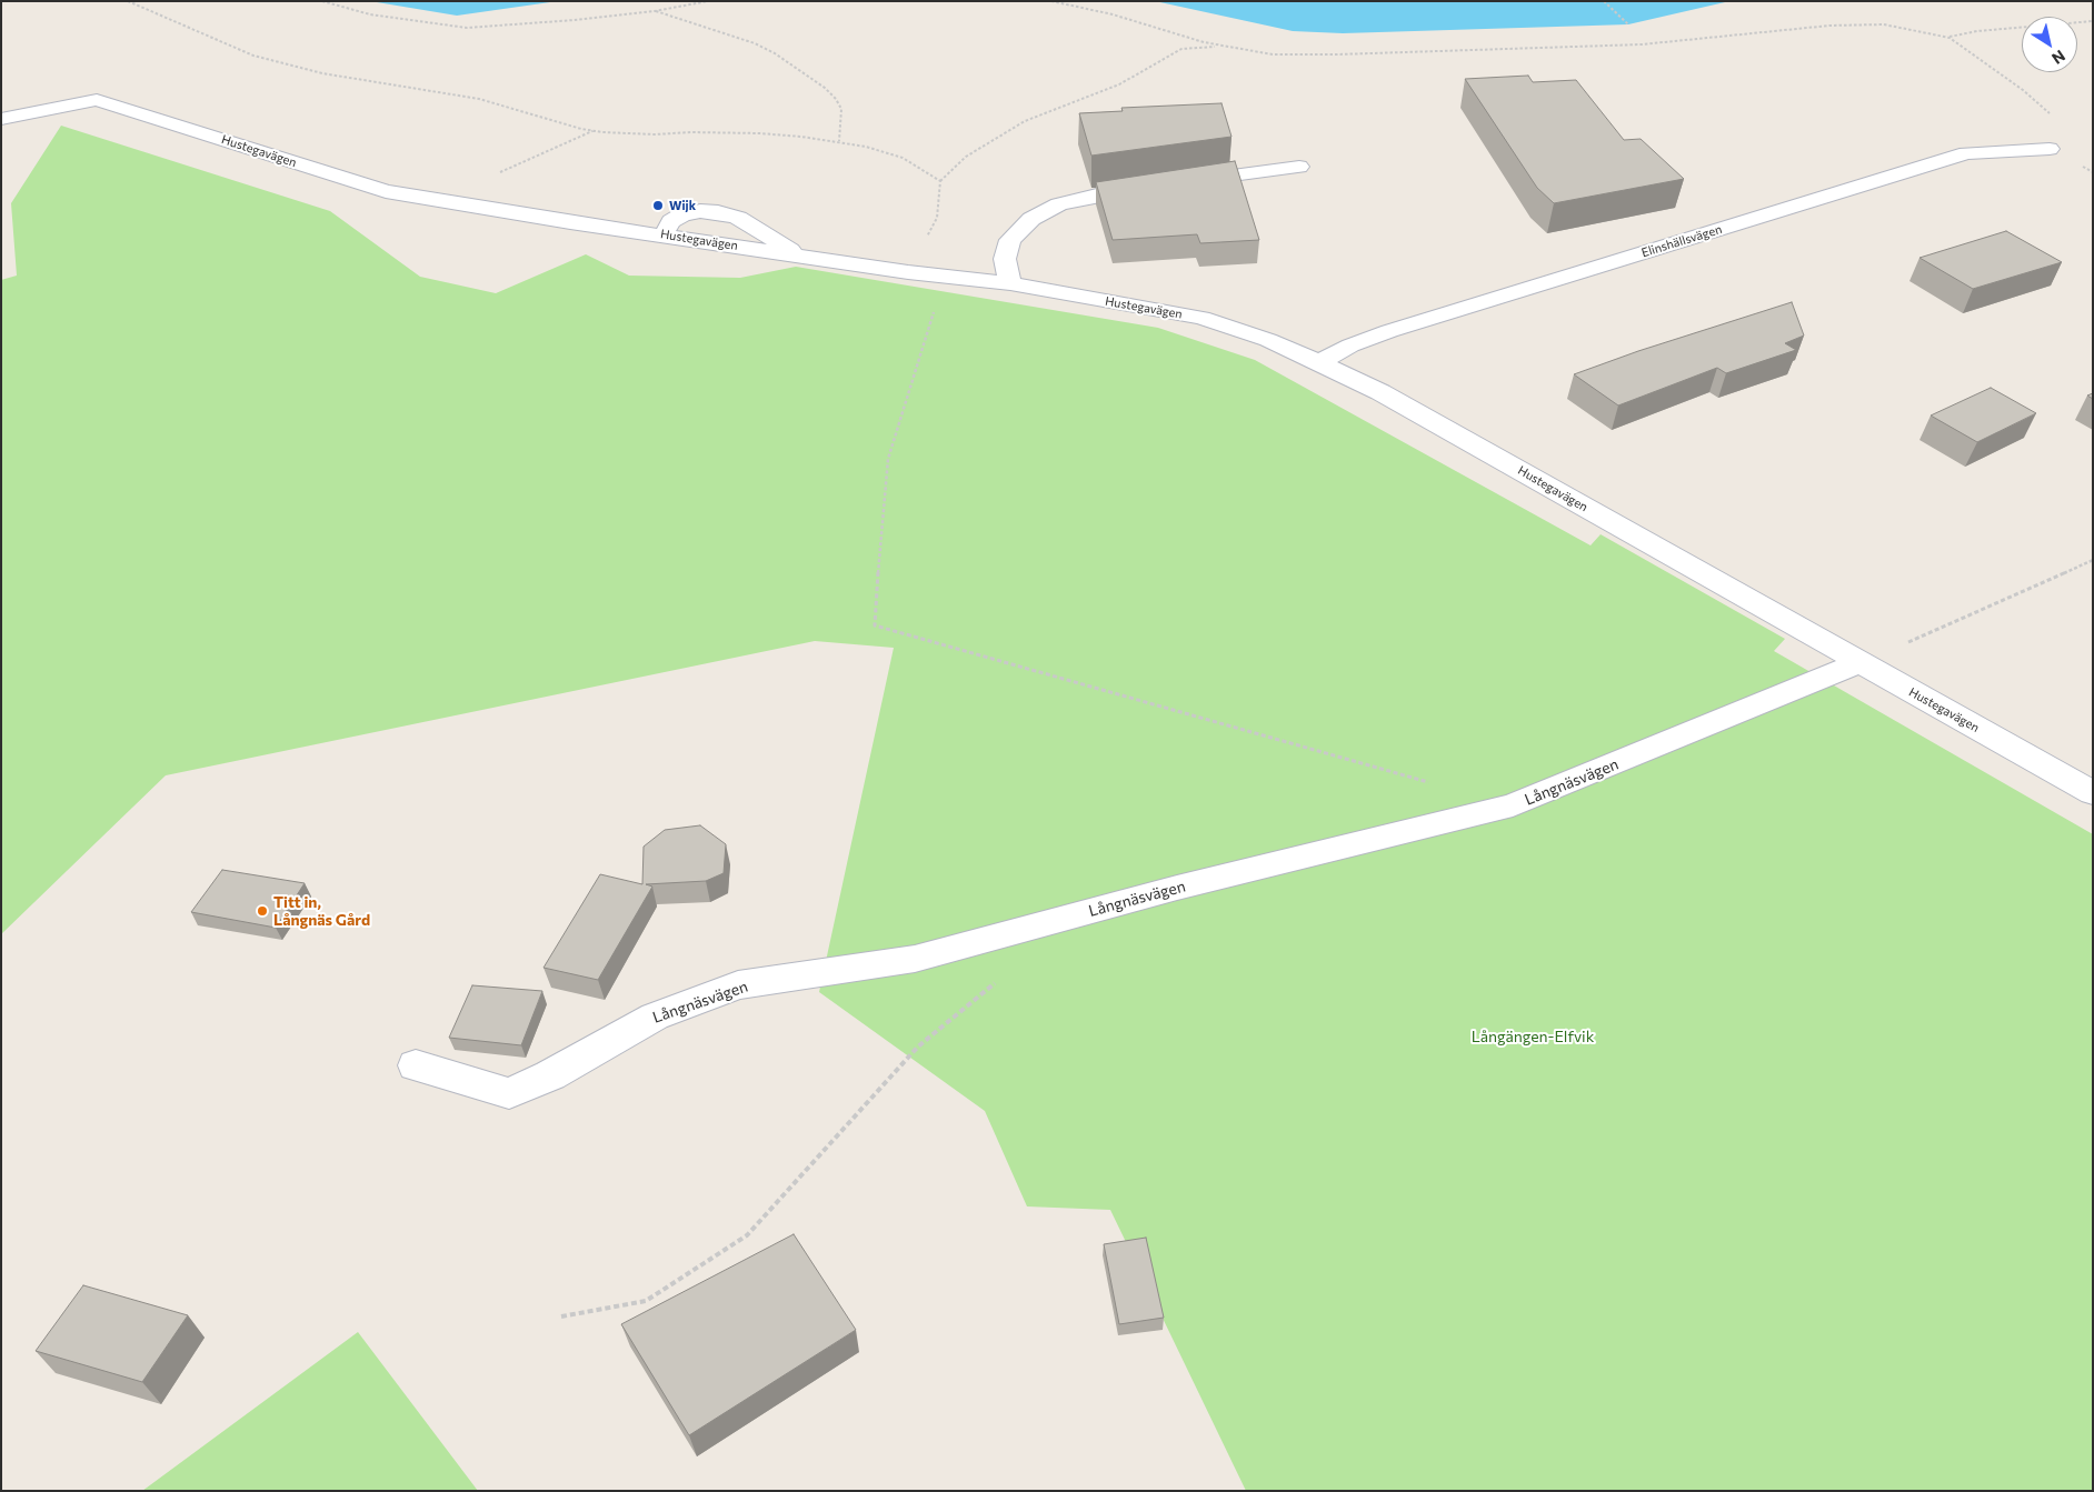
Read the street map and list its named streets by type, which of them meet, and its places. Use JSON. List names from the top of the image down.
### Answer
{
  "streets": {
    "street": ["Hustegavägen", "Elinshällsvägen", "Långnäsvägen"]
  },
  "crossings": [
    ["Hustegavägen", "Elinshällsvägen"],
    ["Hustegavägen", "Långnäsvägen"]
  ],
  "parks": ["Långängen-Elfvik"],
  "places": ["Wijk", "Titt in, Långnäs Gård"],
  "north": "bottom right"
}
